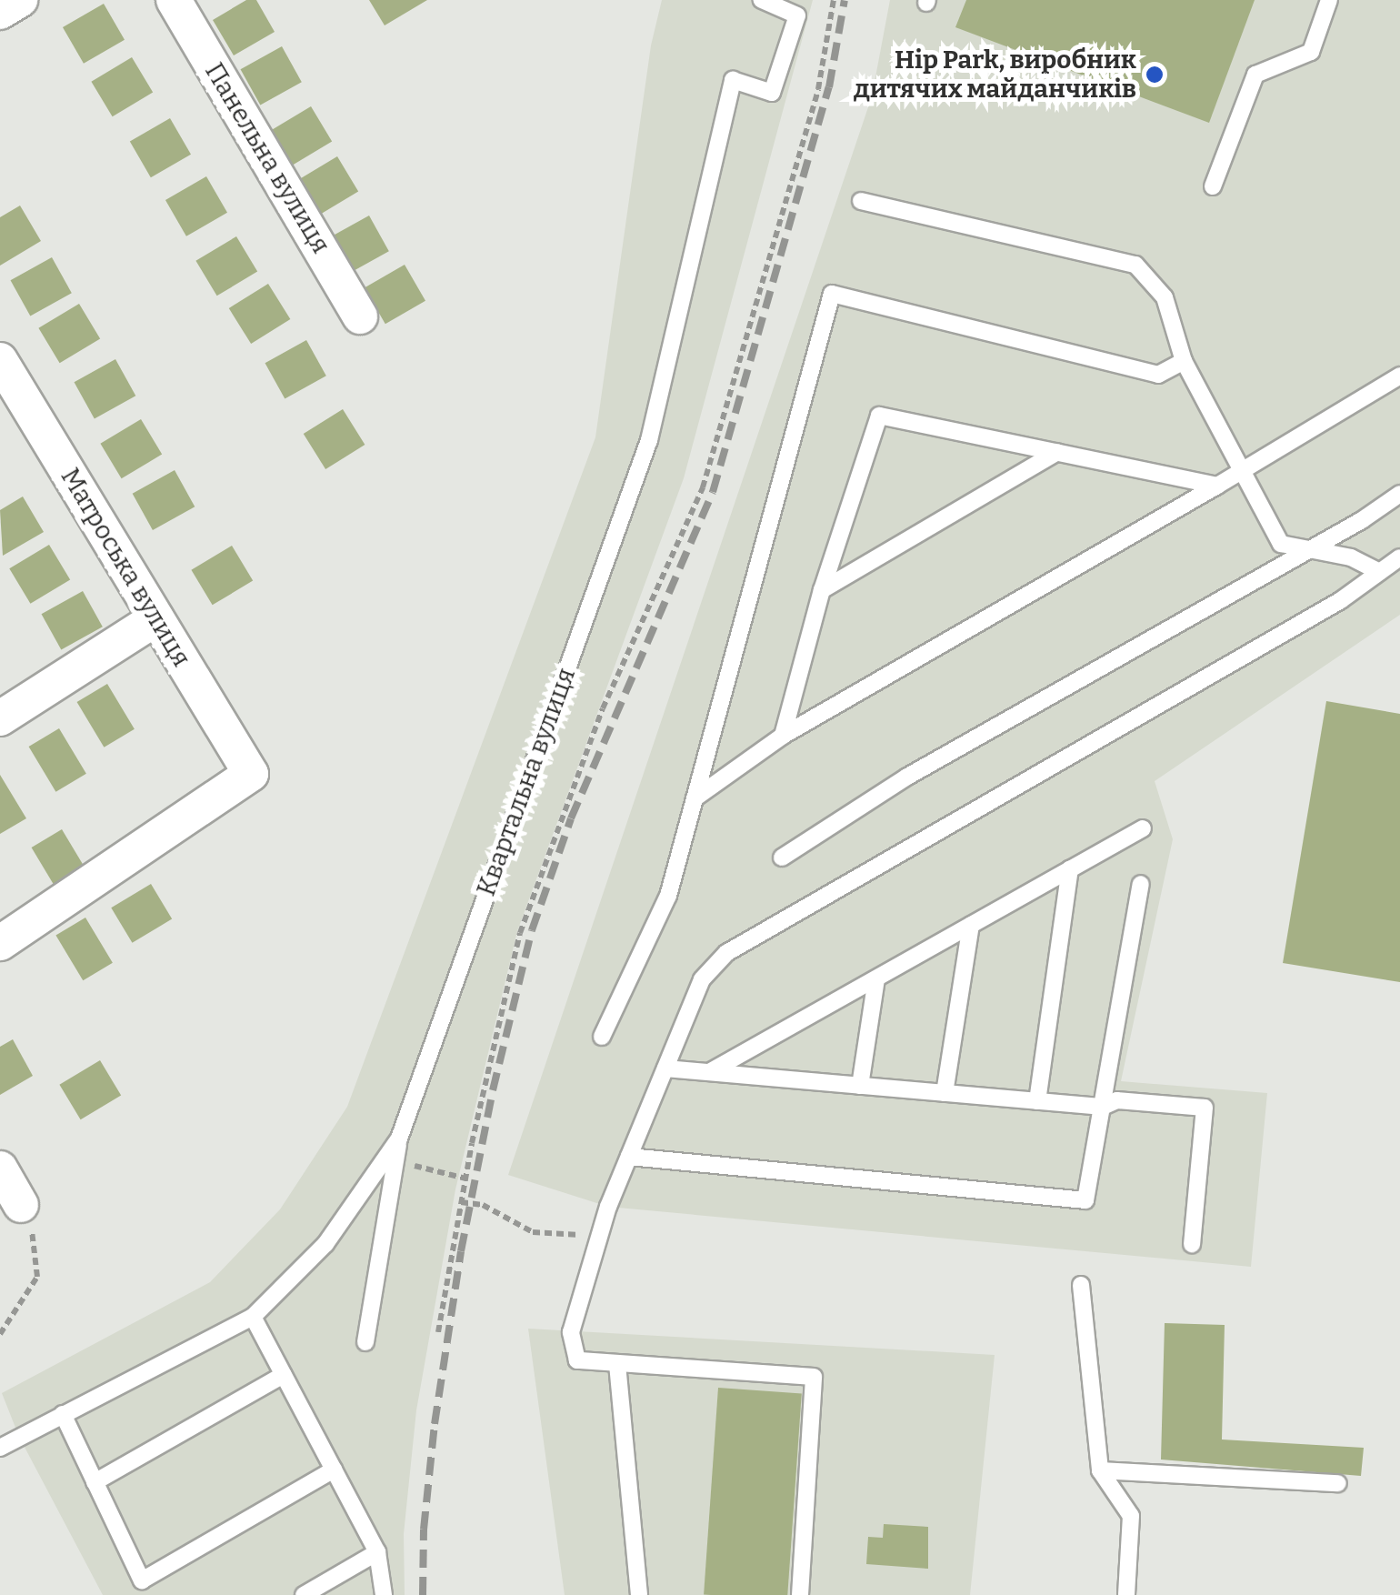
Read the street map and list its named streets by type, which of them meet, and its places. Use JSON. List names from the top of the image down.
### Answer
{
  "streets": {
    "street": ["Панельна вулиця", "Матроська вулиця"],
    "lane": ["Квартальна вулиця"]
  },
  "places": ["Hip Park, виробник дитячих майданчиків"]
}
